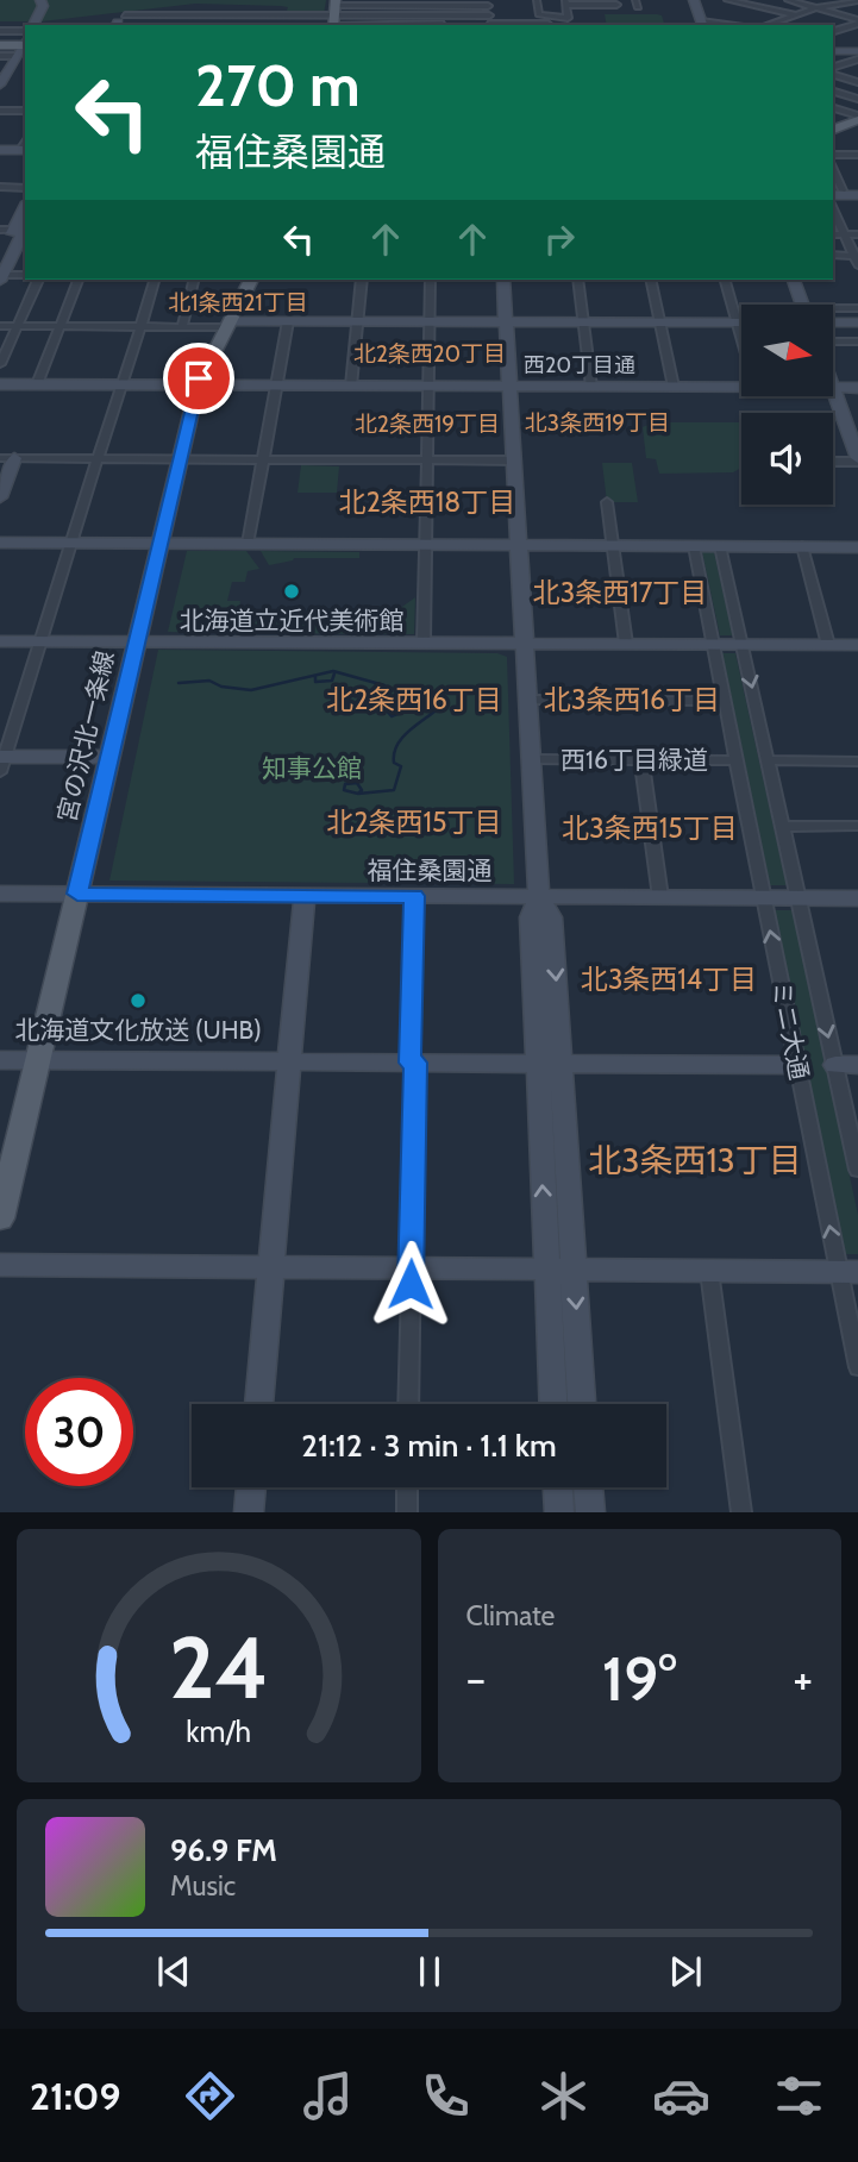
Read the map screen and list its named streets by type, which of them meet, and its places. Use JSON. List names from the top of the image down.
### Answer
{
  "streets": {
    "main road": ["宮の沢北一条線"],
    "street": [
      "西20丁目通",
      "西16丁目緑道",
      "福住桑園通",
      "ミニ大通"
    ]
  },
  "crossings": [
    ["西20丁目通", "宮の沢北一条線"],
    ["宮の沢北一条線", "福住桑園通"],
    ["西16丁目緑道", "ミニ大通"],
    ["福住桑園通", "ミニ大通"]
  ],
  "districts": [
    "北1条西21丁目",
    "北2条西20丁目",
    "北3条西19丁目",
    "北2条西19丁目",
    "北2条西18丁目",
    "北3条西17丁目",
    "北2条西16丁目",
    "北3条西16丁目",
    "北2条西15丁目",
    "北3条西15丁目",
    "北3条西14丁目",
    "北3条西13丁目"
  ],
  "parks": ["知事公館"],
  "places": ["北海道立近代美術館", "北海道文化放送 (UHB)"],
  "north": "right",
  "page": {
    "turn": ["270 m", "福住桑園通"],
    "limit": "30",
    "trip": "21:12 · 3 min · 1.1 km",
    "tile": "Climate",
    "heat": ["−", "19°", "+"],
    "song": ["96.9 FM", "Music"],
    "tabs": "21:09",
    "gauge": ["24", "km/h"]
  }
}
